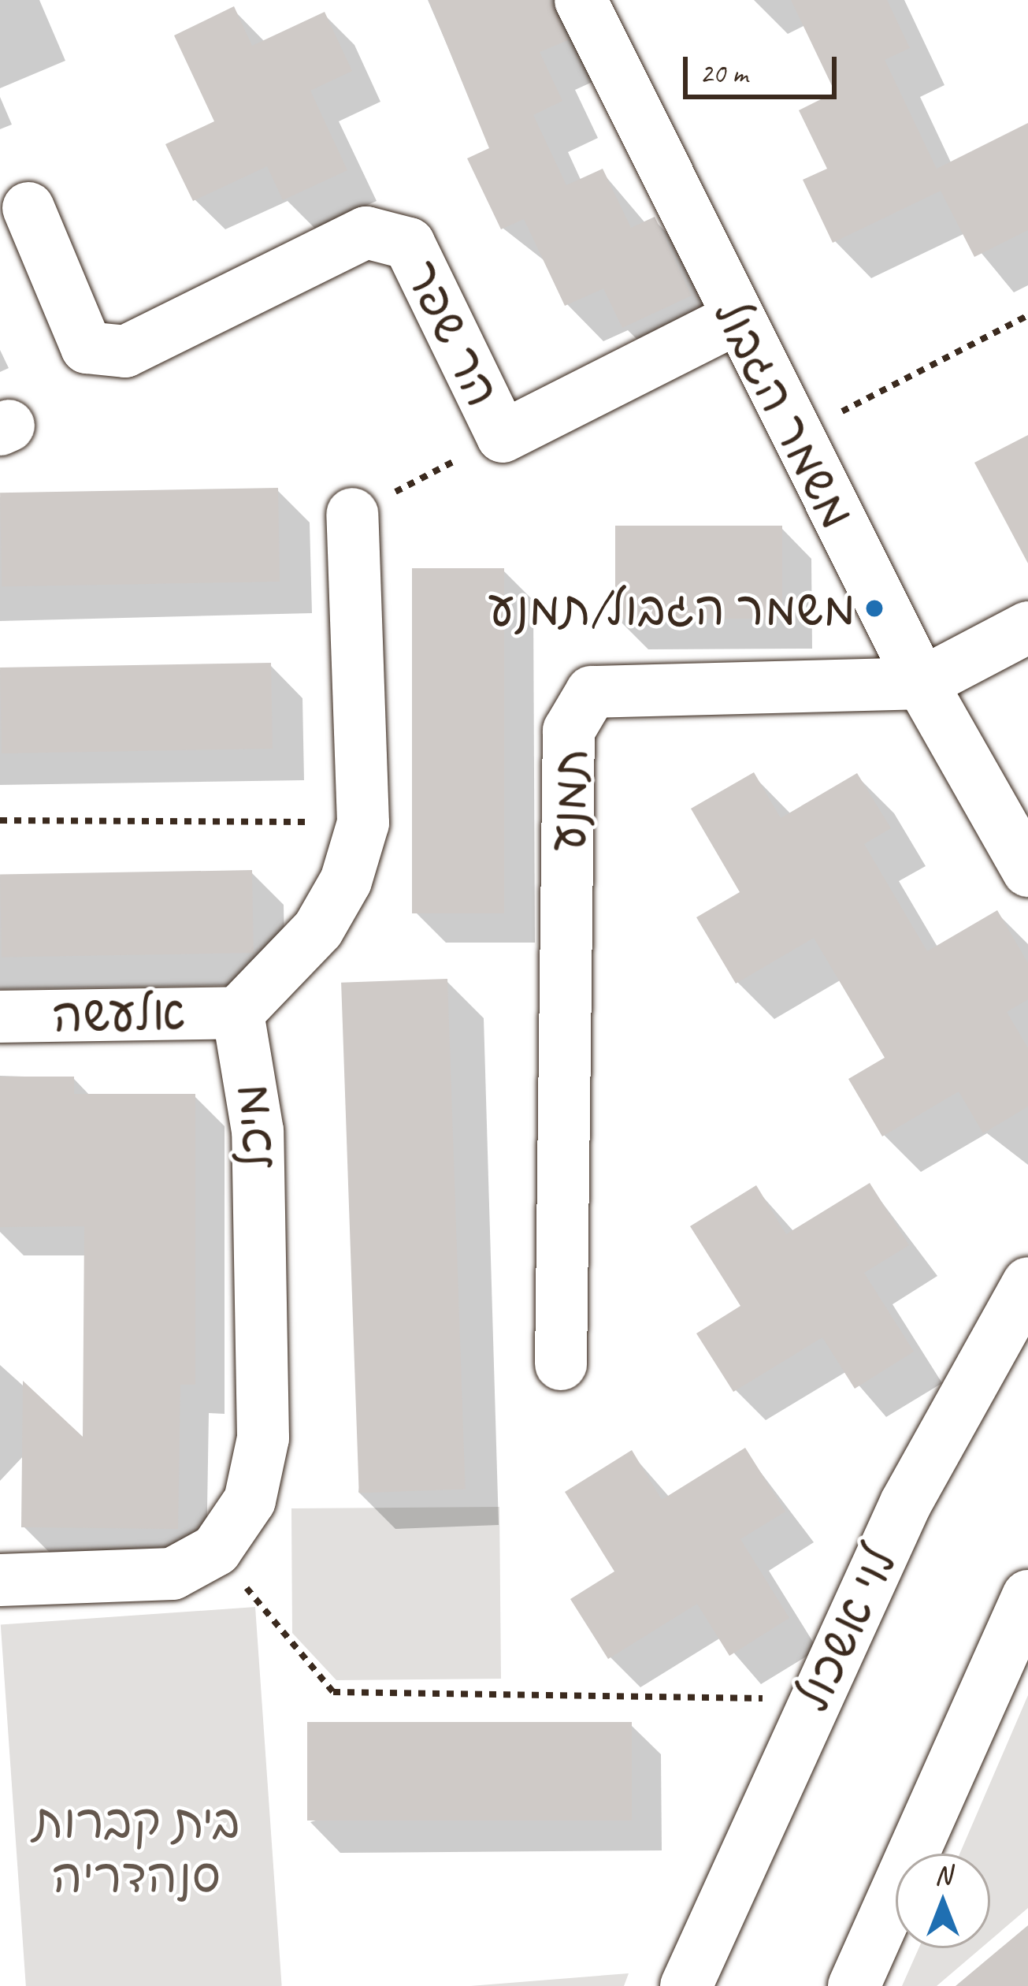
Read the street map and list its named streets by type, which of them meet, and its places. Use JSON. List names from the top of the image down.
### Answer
{
  "streets": {
    "street": [
      "הר שפר",
      "משמר הגבול",
      "תמנע",
      "אלעשה",
      "מיכל",
      "לוי אשכול"
    ]
  },
  "crossings": [
    ["הר שפר", "משמר הגבול"],
    ["משמר הגבול", "תמנע"],
    ["אלעשה", "מיכל"]
  ],
  "parks": ["בית קברות סנהדריה"],
  "places": ["משמר הגבול/תמנע"],
  "scale_bar": "20 m",
  "north": "top"
}
